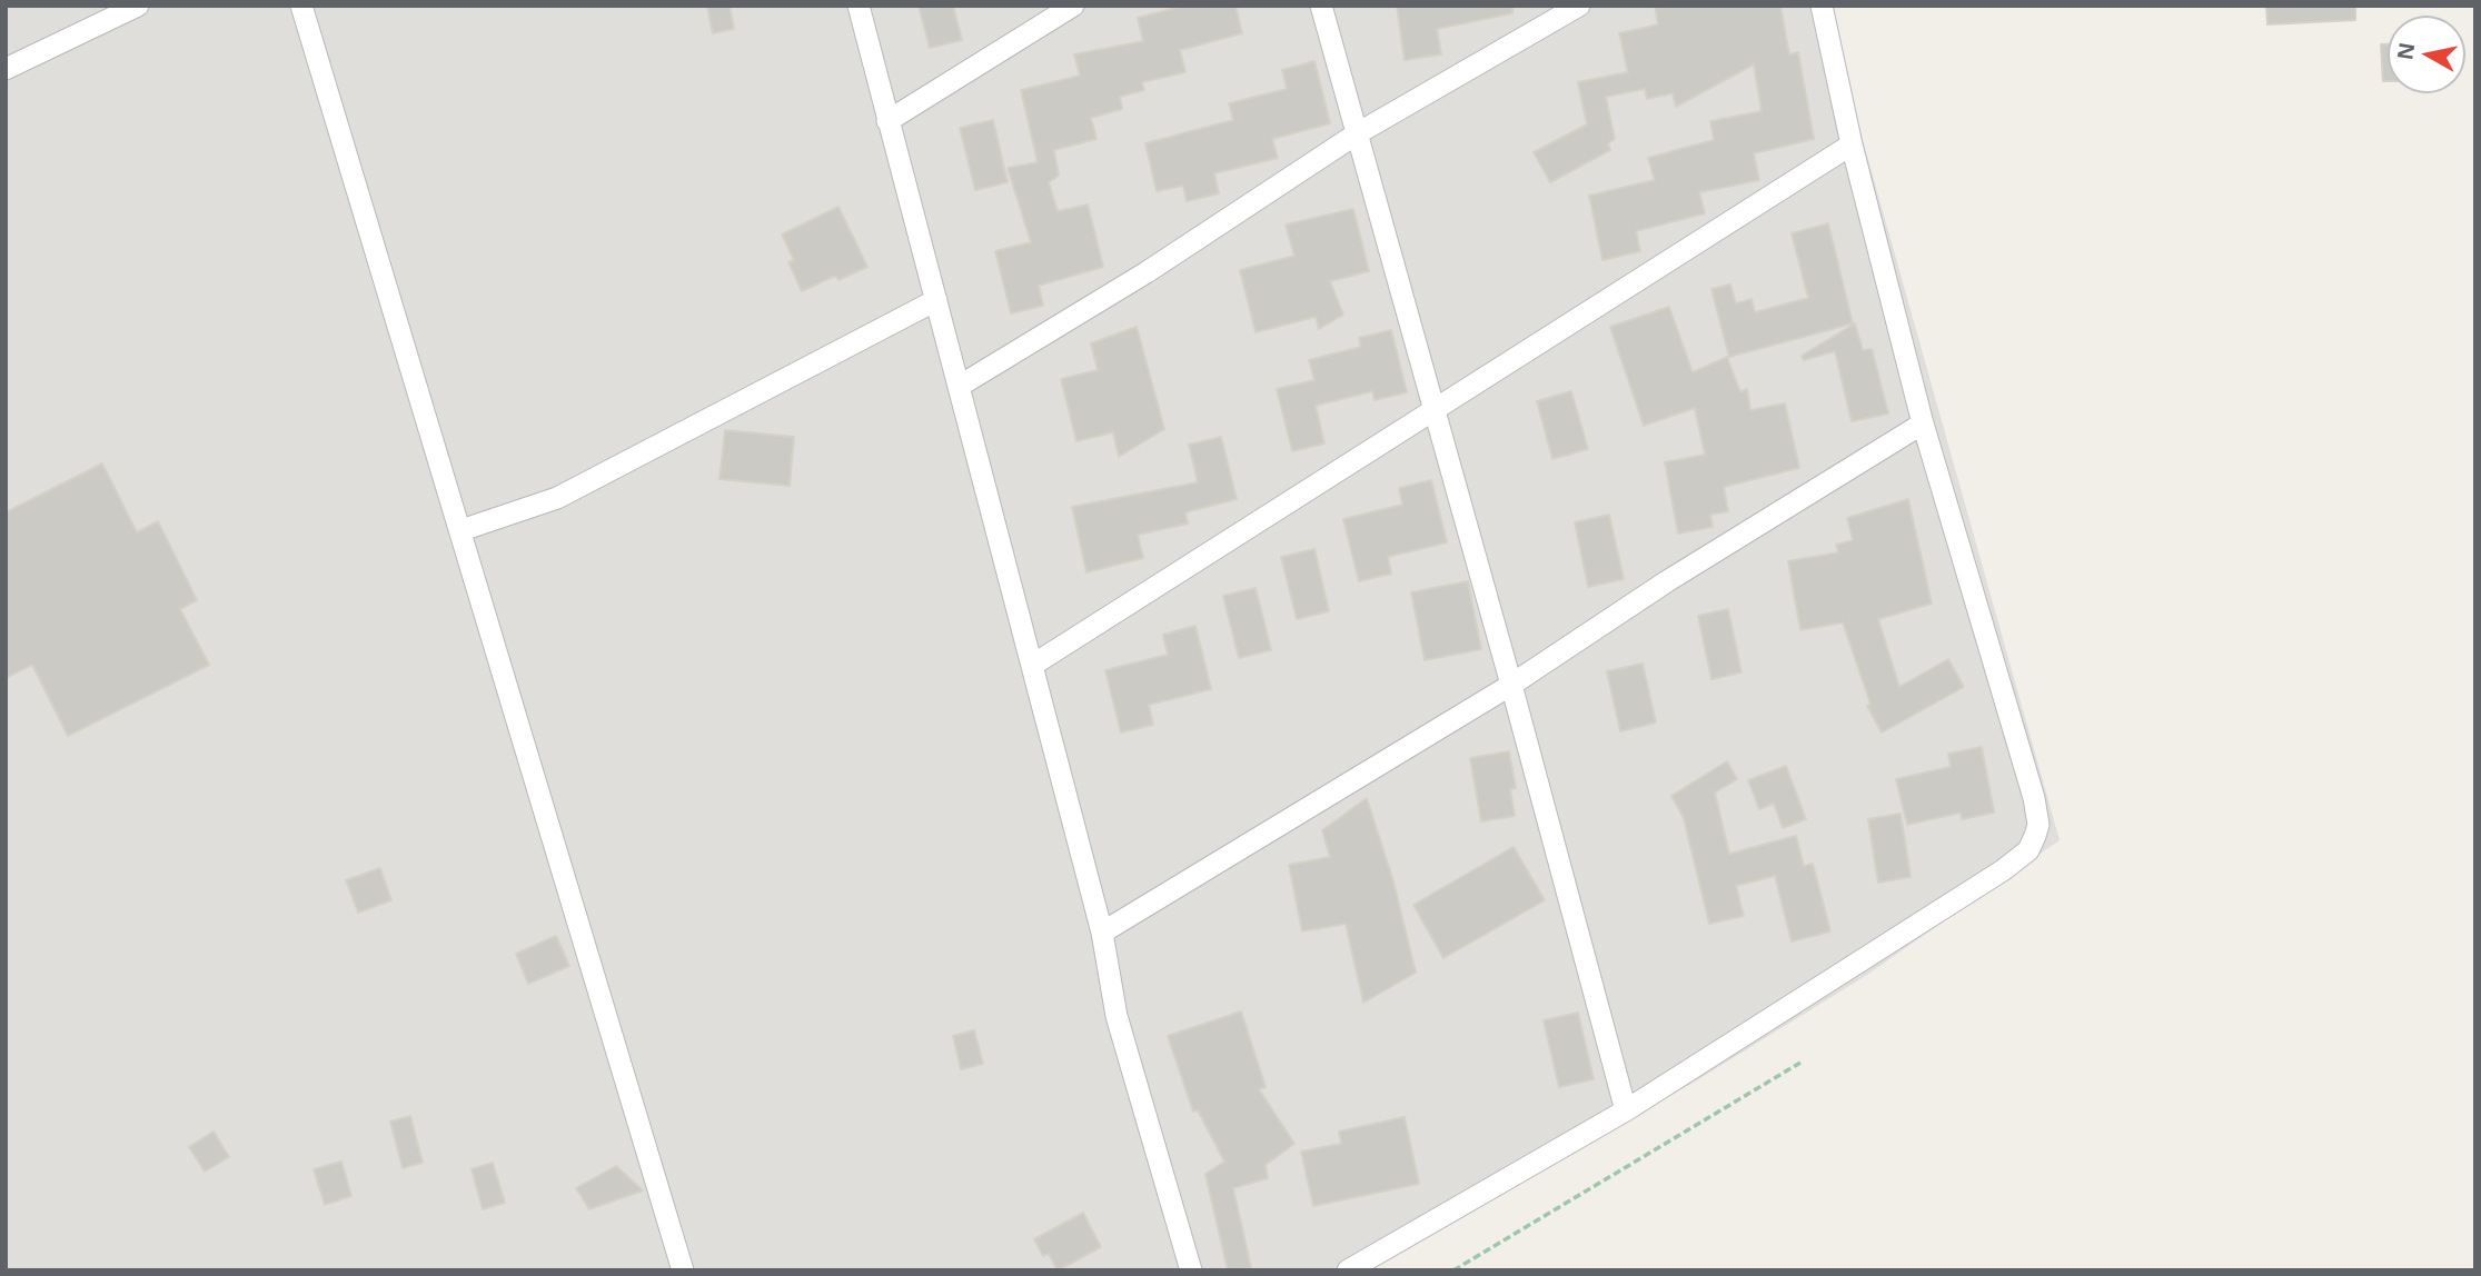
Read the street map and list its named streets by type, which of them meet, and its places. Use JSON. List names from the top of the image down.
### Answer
{
  "north": "left"
}
